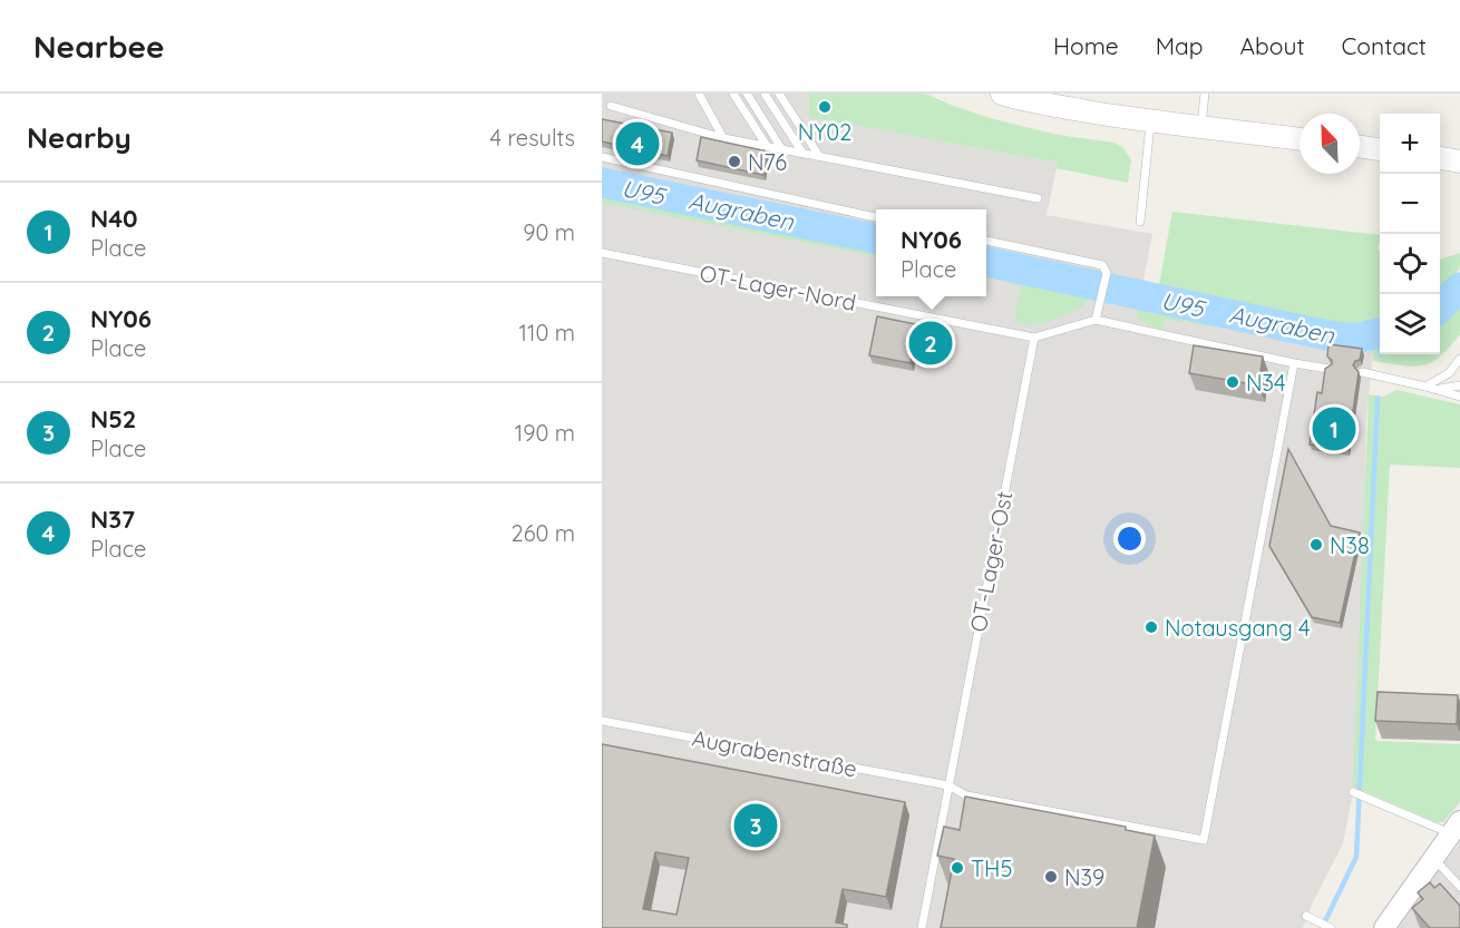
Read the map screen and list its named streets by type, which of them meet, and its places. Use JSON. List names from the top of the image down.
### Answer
{
  "streets": {
    "lane": ["OT-Lager-Nord", "OT-Lager-Ost", "Augrabenstraße"]
  },
  "crossings": [
    ["OT-Lager-Nord", "OT-Lager-Ost"],
    ["OT-Lager-Ost", "Augrabenstraße"]
  ],
  "water": ["U95", "Augraben"],
  "places": [
    "NY02",
    "N76",
    "N34",
    "N38",
    "Notausgang 4",
    "TH5",
    "N39"
  ],
  "north": "top left",
  "page": {
    "header": "Nearbee",
    "nav": [
      "Home",
      "Map",
      "About",
      "Contact"
    ],
    "heading": ["Nearby", "4 results"],
    "map_buttons": ["+", "−"],
    "pins": [
      "4",
      "2",
      "1",
      "3"
    ],
    "list": [
      {
        "mark": "1",
        "name": "N40",
        "note": "Place",
        "value": "90 m"
      },
      {
        "mark": "2",
        "name": "NY06",
        "note": "Place",
        "value": "110 m"
      },
      {
        "mark": "3",
        "name": "N52",
        "note": "Place",
        "value": "190 m"
      },
      {
        "mark": "4",
        "name": "N37",
        "note": "Place",
        "value": "260 m"
      }
    ],
    "popup": ["NY06", "Place"]
  }
}
